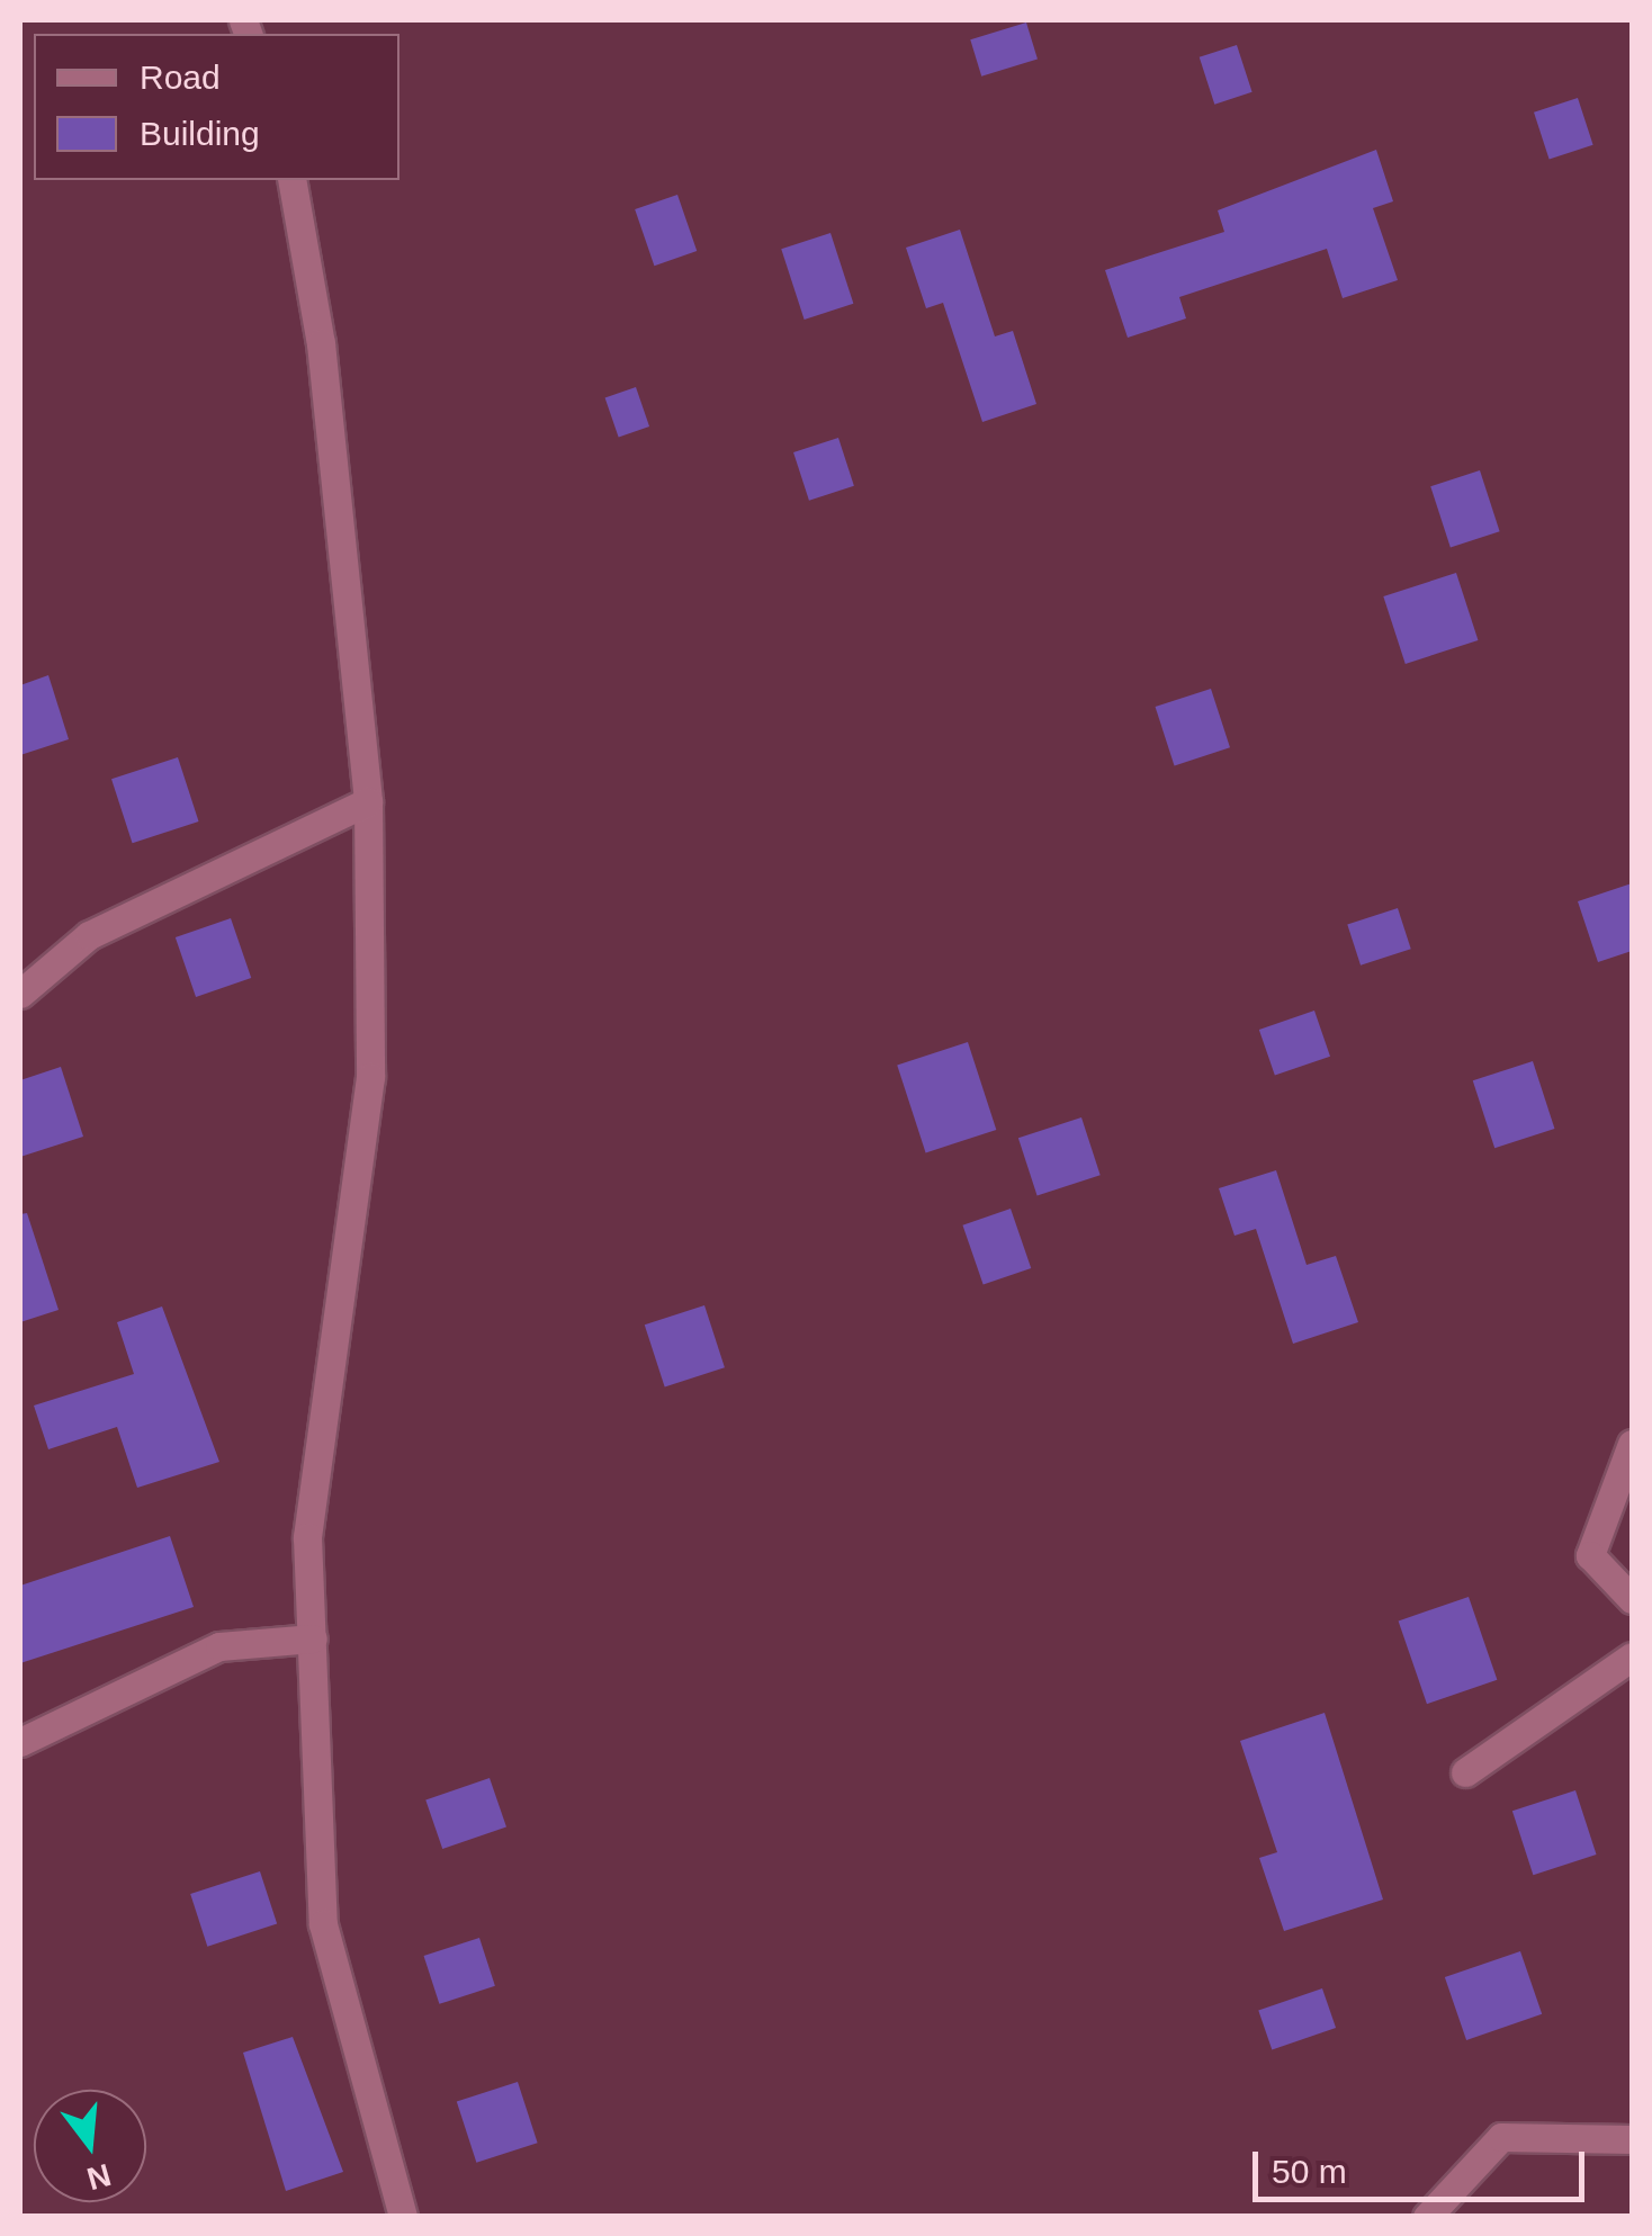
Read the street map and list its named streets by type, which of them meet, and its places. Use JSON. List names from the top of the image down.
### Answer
{
  "legend": ["Road", "Building"],
  "scale_bar": "50 m",
  "north": "bottom"
}
